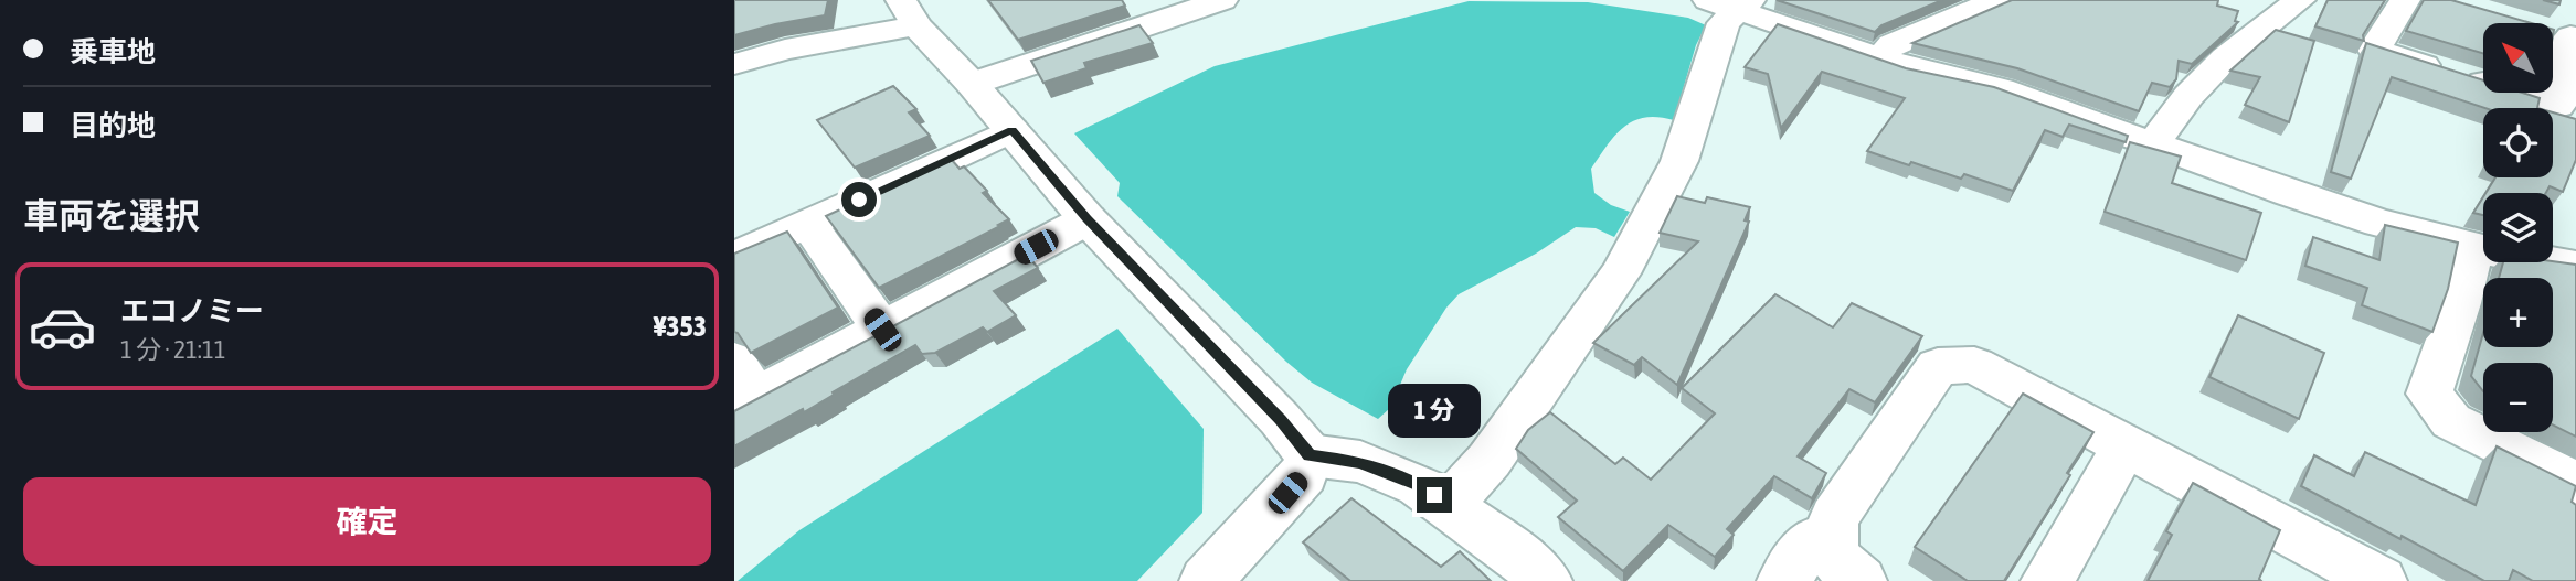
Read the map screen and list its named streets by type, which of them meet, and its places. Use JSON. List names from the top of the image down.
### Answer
{
  "north": "top left",
  "page": {
    "banner": ["乗車地", "目的地"],
    "map_buttons": ["+", "−"],
    "heading": "車両を選択",
    "list": [
      {
        "name": "エコノミー",
        "note": "1 分 · 21:11",
        "value": "¥353"
      }
    ],
    "bubble": "1 分",
    "buttons": "確定"
  }
}
